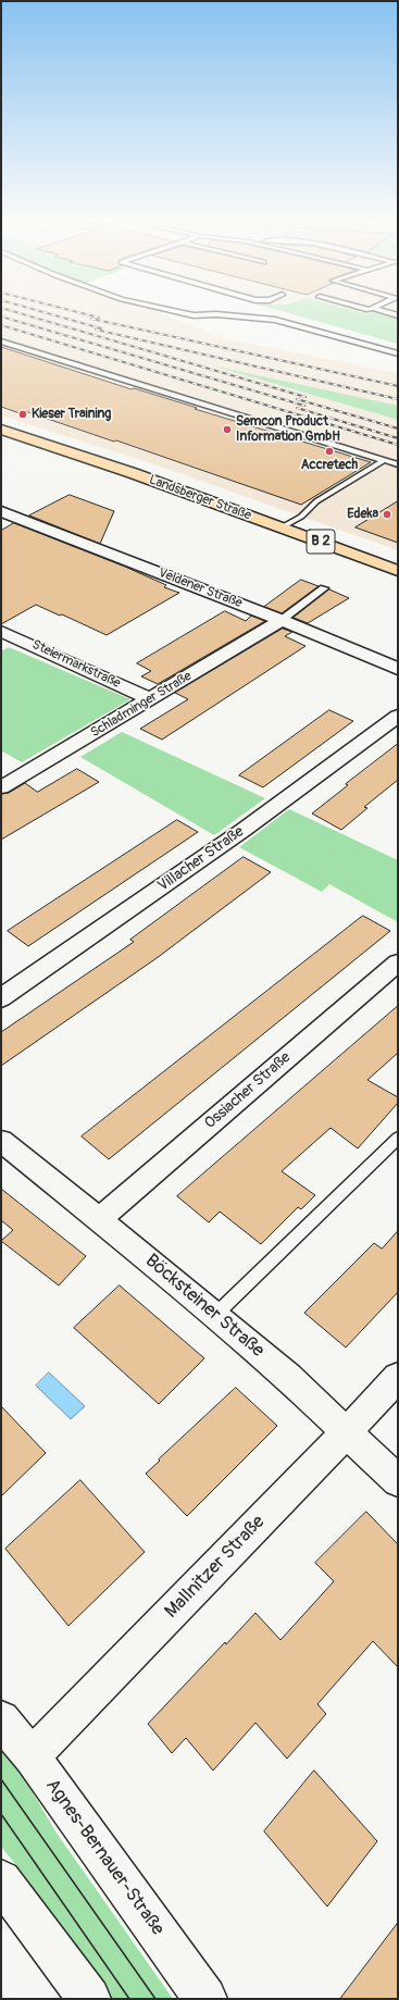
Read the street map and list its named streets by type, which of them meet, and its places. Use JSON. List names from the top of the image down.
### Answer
{
  "streets": {
    "main road": ["Landsberger Straße", "B 2", "Agnes-Bernauer-Straße"],
    "street": [
      "Veldener Straße",
      "Steiermarkstraße",
      "Schladminger Straße",
      "Villacher Straße",
      "Ossiacher Straße",
      "Böcksteiner Straße",
      "Mallnitzer Straße"
    ]
  },
  "crossings": [
    ["Veldener Straße", "Schladminger Straße"],
    ["Steiermarkstraße", "Schladminger Straße"],
    ["Ossiacher Straße", "Böcksteiner Straße"],
    ["Böcksteiner Straße", "Mallnitzer Straße"],
    ["Mallnitzer Straße", "Agnes-Bernauer-Straße"]
  ],
  "places": [
    "Kieser Training",
    "Semcon Product Information GmbH",
    "Accretech",
    "Edeka"
  ]
}
